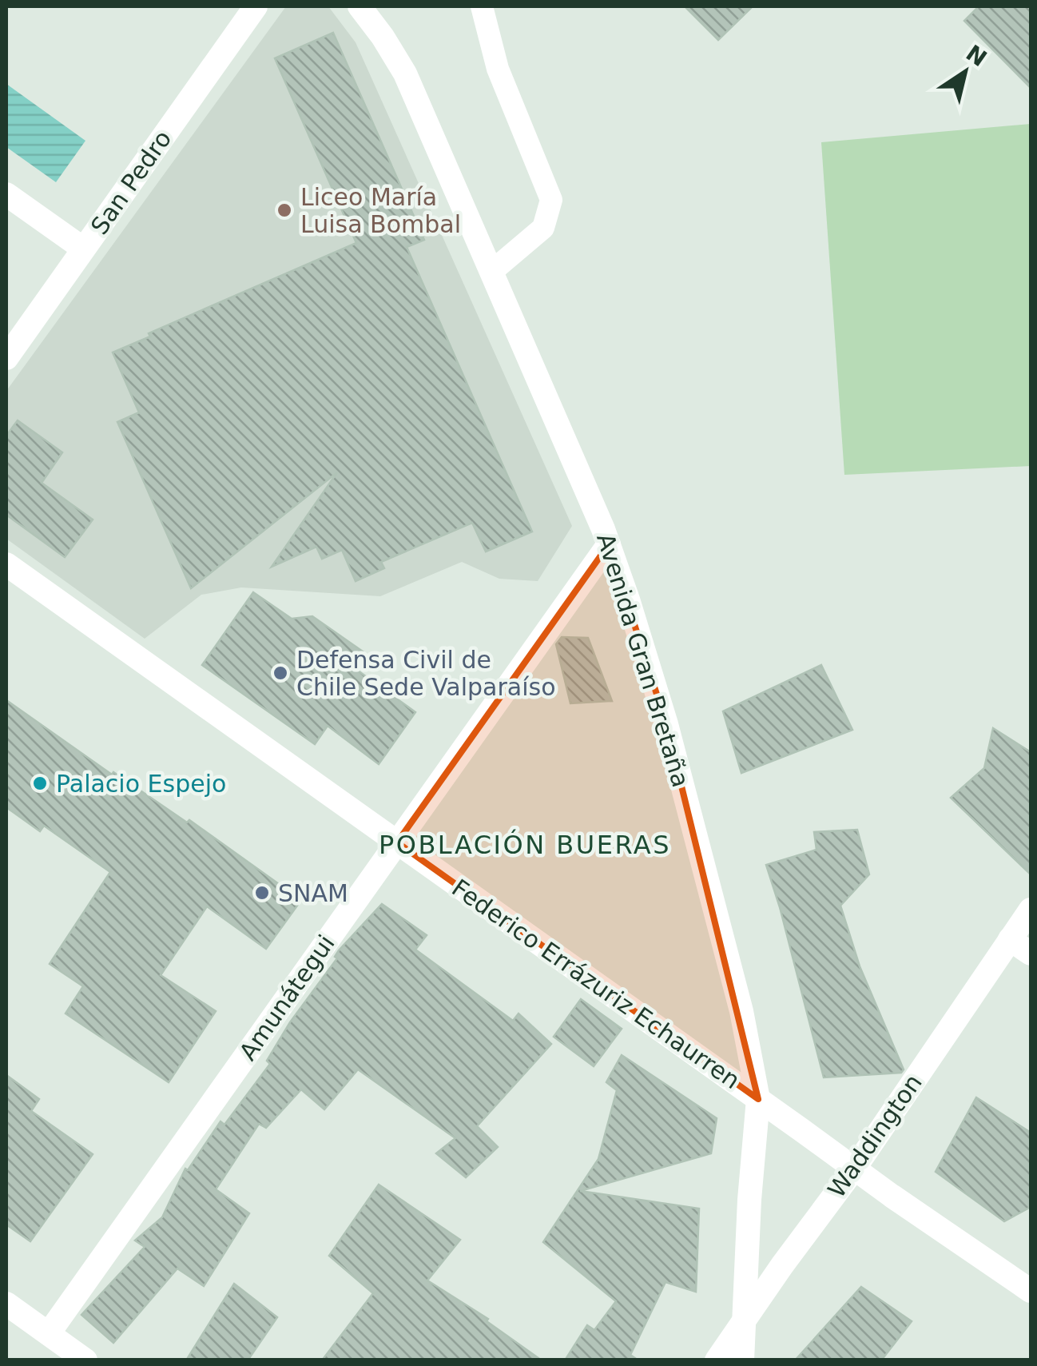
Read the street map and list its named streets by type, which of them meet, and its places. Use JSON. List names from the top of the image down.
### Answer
{
  "streets": {
    "street": [
      "San Pedro",
      "Avenida Gran Bretaña",
      "Federico Errázuriz Echaurren",
      "Amunátegui",
      "Waddington"
    ]
  },
  "crossings": [
    ["Avenida Gran Bretaña", "Federico Errázuriz Echaurren"],
    ["Avenida Gran Bretaña", "Amunátegui"],
    ["Avenida Gran Bretaña", "Waddington"],
    ["Federico Errázuriz Echaurren", "Amunátegui"],
    ["Federico Errázuriz Echaurren", "Waddington"]
  ],
  "districts": ["POBLACIÓN BUERAS"],
  "places": [
    "Liceo María Luisa Bombal",
    "Defensa Civil de Chile Sede Valparaíso",
    "Palacio Espejo",
    "SNAM"
  ],
  "north": "top right"
}
